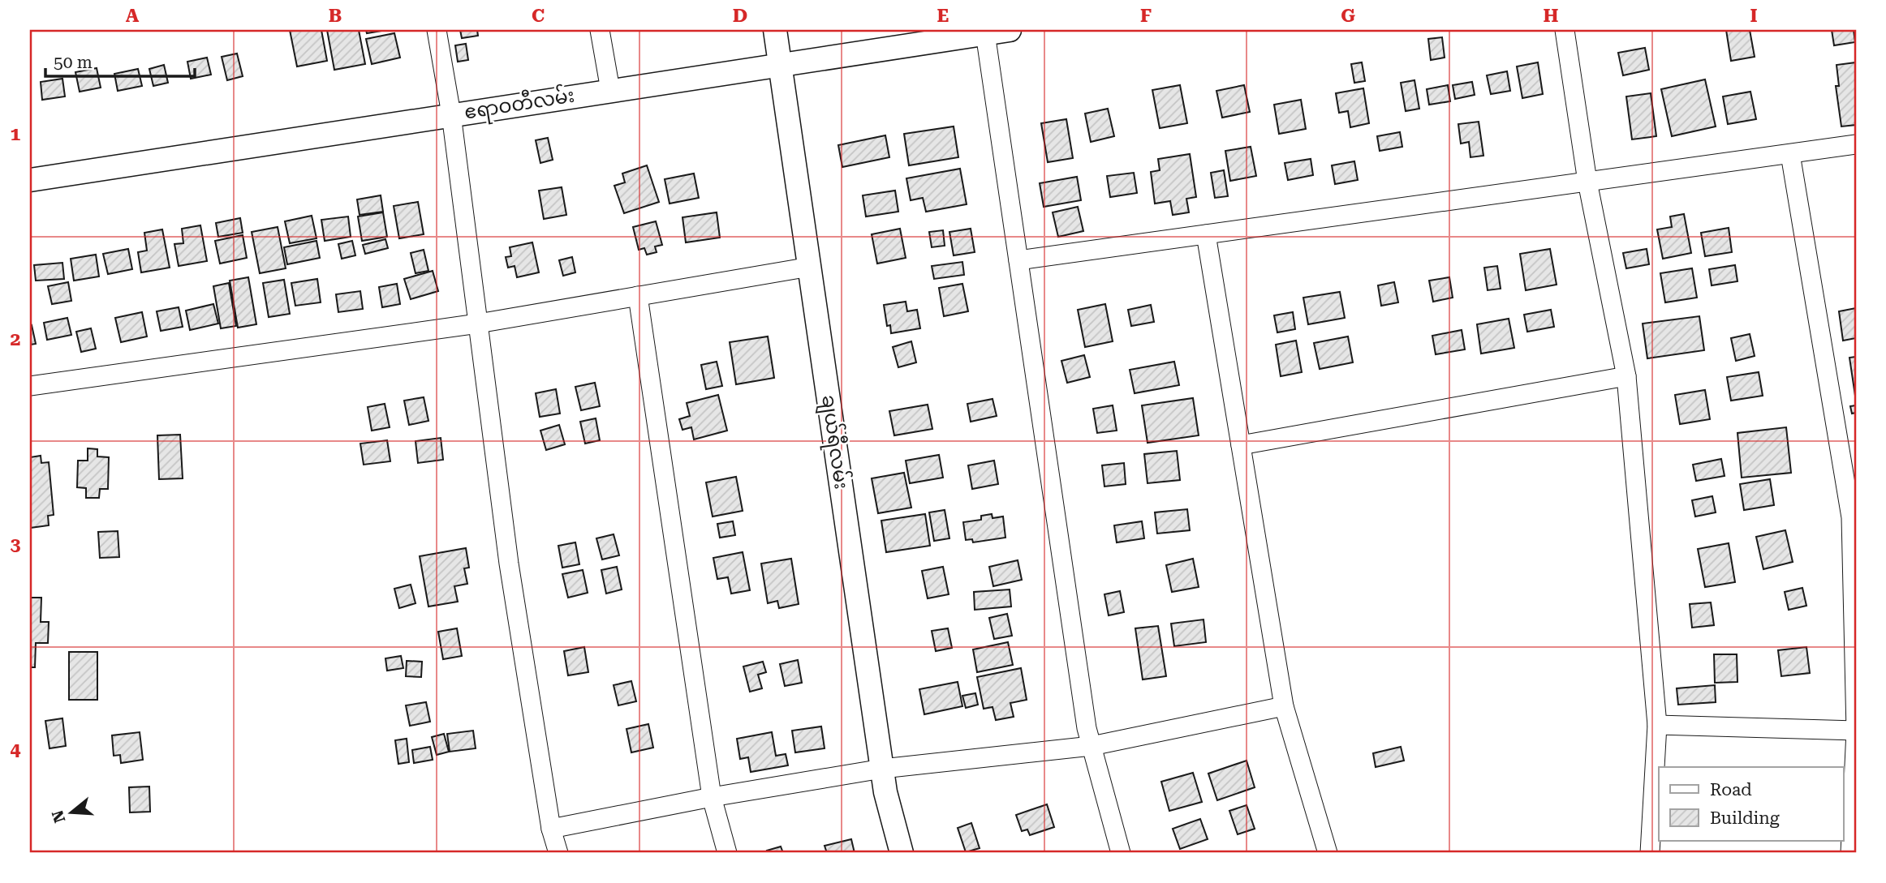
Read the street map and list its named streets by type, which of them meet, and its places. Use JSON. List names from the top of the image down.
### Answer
{
  "streets": {
    "street": ["ဧရာဝတီလမ်း", "ချယ်ရီလမ်း"]
  },
  "crossings": [
    ["ဧရာဝတီလမ်း", "ချယ်ရီလမ်း"]
  ],
  "legend": ["Road", "Building"],
  "scale_bar": "50 m",
  "north": "left",
  "grid": {
    "columns": [
      "A",
      "B",
      "C",
      "D",
      "E",
      "F",
      "G",
      "H",
      "I"
    ],
    "rows": [
      "1",
      "2",
      "3",
      "4"
    ]
  }
}
